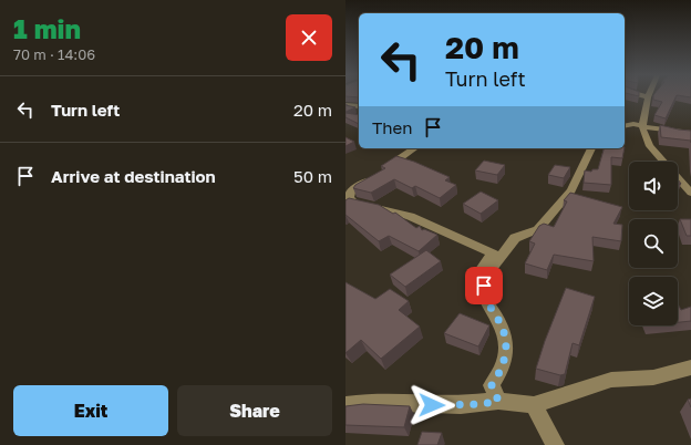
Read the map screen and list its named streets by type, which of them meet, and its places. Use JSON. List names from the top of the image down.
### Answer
{
  "page": {
    "heading": ["1 min", "70 m · 14:06"],
    "turn": ["20 m", "Turn left"],
    "list": [
      {
        "name": "Turn left",
        "value": "20 m"
      },
      {
        "name": "Arrive at destination",
        "value": "50 m"
      }
    ],
    "then": "Then",
    "buttons": ["Exit", "Share"]
  }
}
